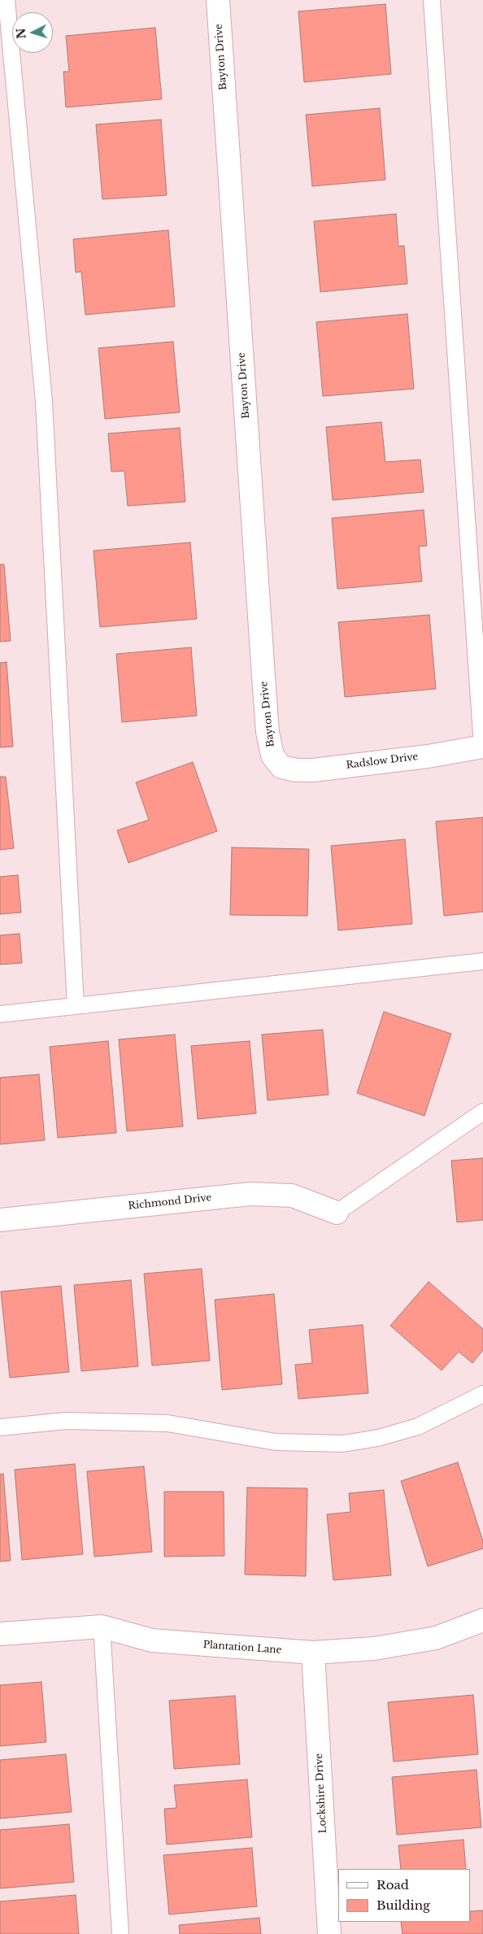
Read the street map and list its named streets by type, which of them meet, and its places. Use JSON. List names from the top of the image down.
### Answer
{
  "streets": {
    "street": [
      "Bayton Drive",
      "Radslow Drive",
      "Richmond Drive",
      "Plantation Lane",
      "Lockshire Drive"
    ]
  },
  "crossings": [
    ["Bayton Drive", "Radslow Drive"],
    ["Plantation Lane", "Lockshire Drive"]
  ],
  "legend": ["Road", "Building"],
  "north": "left"
}
